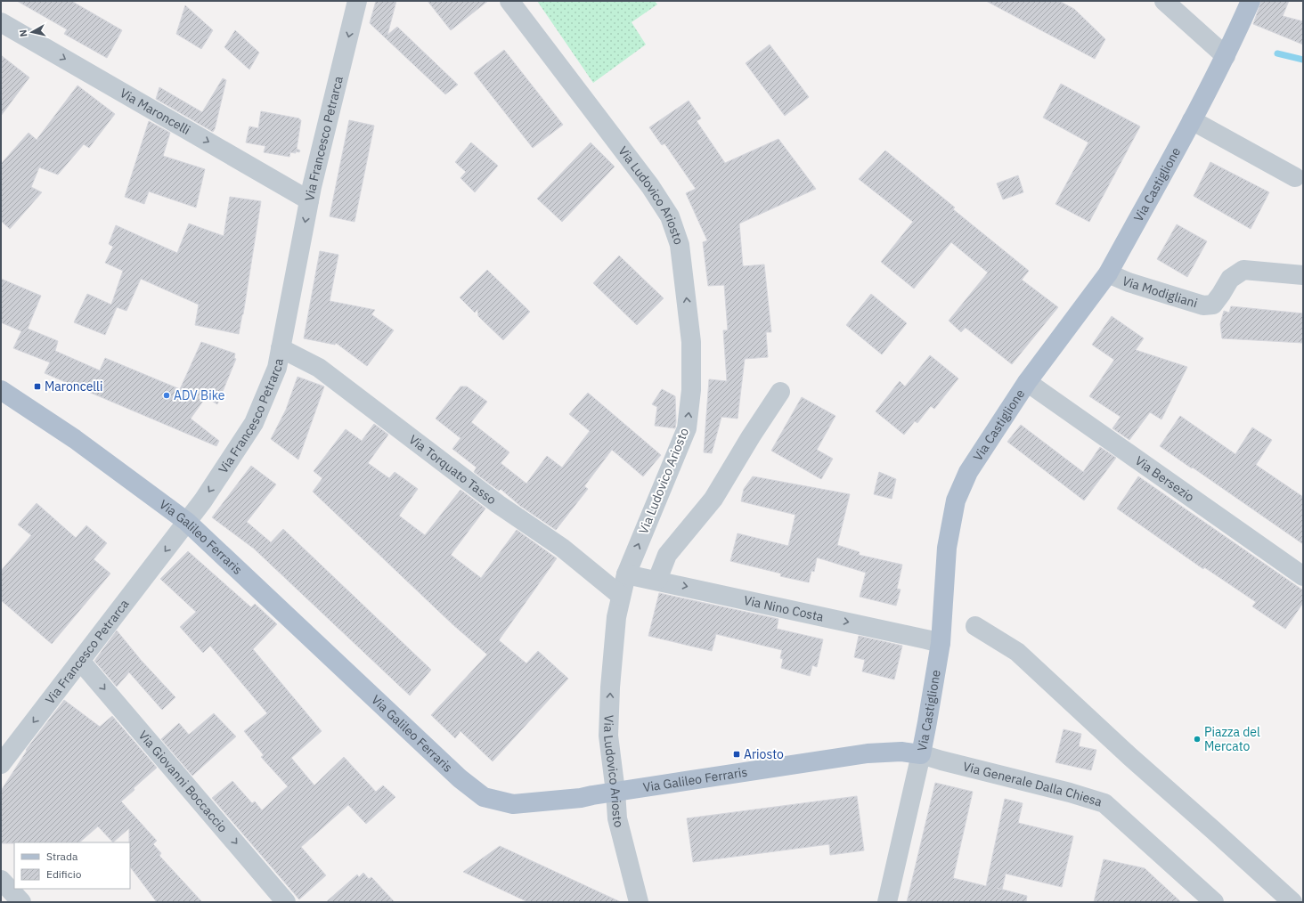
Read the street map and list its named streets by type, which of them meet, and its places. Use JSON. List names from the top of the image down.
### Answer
{
  "streets": {
    "main road": ["Via Castiglione", "Via Galileo Ferraris"],
    "street": [
      "Via Maroncelli",
      "Via Francesco Petrarca",
      "Via Ludovico Ariosto",
      "Via Modigliani",
      "Via Torquato Tasso",
      "Via Bersezio",
      "Via Nino Costa",
      "Via Giovanni Boccaccio",
      "Via Generale Dalla Chiesa"
    ]
  },
  "crossings": [
    ["Via Maroncelli", "Via Francesco Petrarca"],
    ["Via Francesco Petrarca", "Via Torquato Tasso"],
    ["Via Francesco Petrarca", "Via Galileo Ferraris"],
    ["Via Francesco Petrarca", "Via Giovanni Boccaccio"],
    ["Via Castiglione", "Via Modigliani"],
    ["Via Castiglione", "Via Bersezio"],
    ["Via Castiglione", "Via Galileo Ferraris"],
    ["Via Castiglione", "Via Nino Costa"],
    ["Via Castiglione", "Via Generale Dalla Chiesa"],
    ["Via Ludovico Ariosto", "Via Torquato Tasso"],
    ["Via Ludovico Ariosto", "Via Galileo Ferraris"],
    ["Via Ludovico Ariosto", "Via Nino Costa"],
    ["Via Galileo Ferraris", "Via Generale Dalla Chiesa"]
  ],
  "one_way": [
    "Via Maroncelli",
    "Via Francesco Petrarca",
    "Via Ludovico Ariosto",
    "Via Nino Costa",
    "Via Giovanni Boccaccio"
  ],
  "places": {
    "transit": ["Maroncelli", "Ariosto"],
    "other": ["ADV Bike", "Piazza del Mercato"]
  },
  "legend": ["Strada", "Edificio"],
  "north": "left"
}
